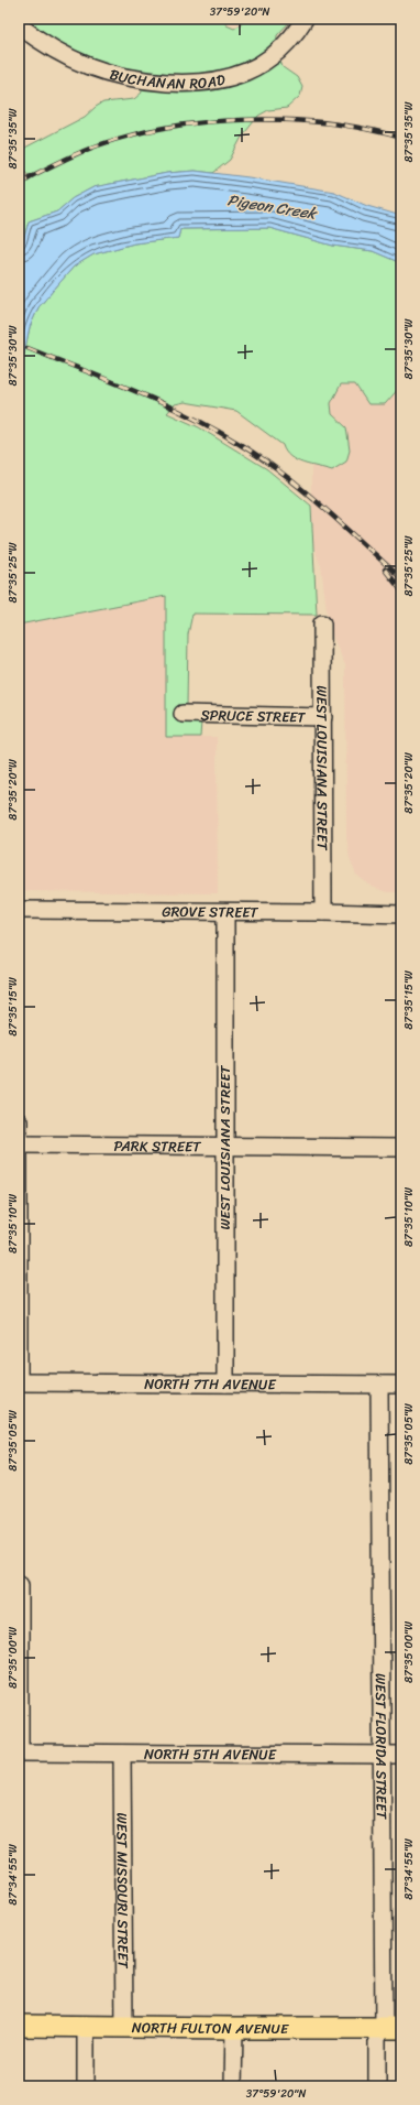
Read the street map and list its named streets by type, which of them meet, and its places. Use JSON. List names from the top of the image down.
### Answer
{
  "streets": {
    "main road": ["NORTH FULTON AVENUE"],
    "street": [
      "BUCHANAN ROAD",
      "SPRUCE STREET",
      "WEST LOUISIANA STREET",
      "GROVE STREET",
      "PARK STREET",
      "NORTH 7TH AVENUE",
      "WEST FLORIDA STREET",
      "NORTH 5TH AVENUE",
      "WEST MISSOURI STREET"
    ]
  },
  "crossings": [
    ["SPRUCE STREET", "WEST LOUISIANA STREET"],
    ["WEST LOUISIANA STREET", "GROVE STREET"],
    ["WEST LOUISIANA STREET", "PARK STREET"],
    ["WEST LOUISIANA STREET", "NORTH 7TH AVENUE"],
    ["NORTH 7TH AVENUE", "WEST FLORIDA STREET"],
    ["WEST FLORIDA STREET", "NORTH 5TH AVENUE"],
    ["WEST FLORIDA STREET", "NORTH FULTON AVENUE"],
    ["NORTH 5TH AVENUE", "WEST MISSOURI STREET"],
    ["WEST MISSOURI STREET", "NORTH FULTON AVENUE"]
  ],
  "water": ["Pigeon Creek"],
  "coordinates": [
    "37°59'20\"N",
    "87°35'35\"W",
    "87°35'30\"W",
    "87°35'25\"W",
    "87°35'20\"W",
    "87°35'15\"W",
    "87°35'10\"W",
    "87°35'05\"W",
    "87°35'00\"W",
    "87°34'55\"W"
  ]
}
